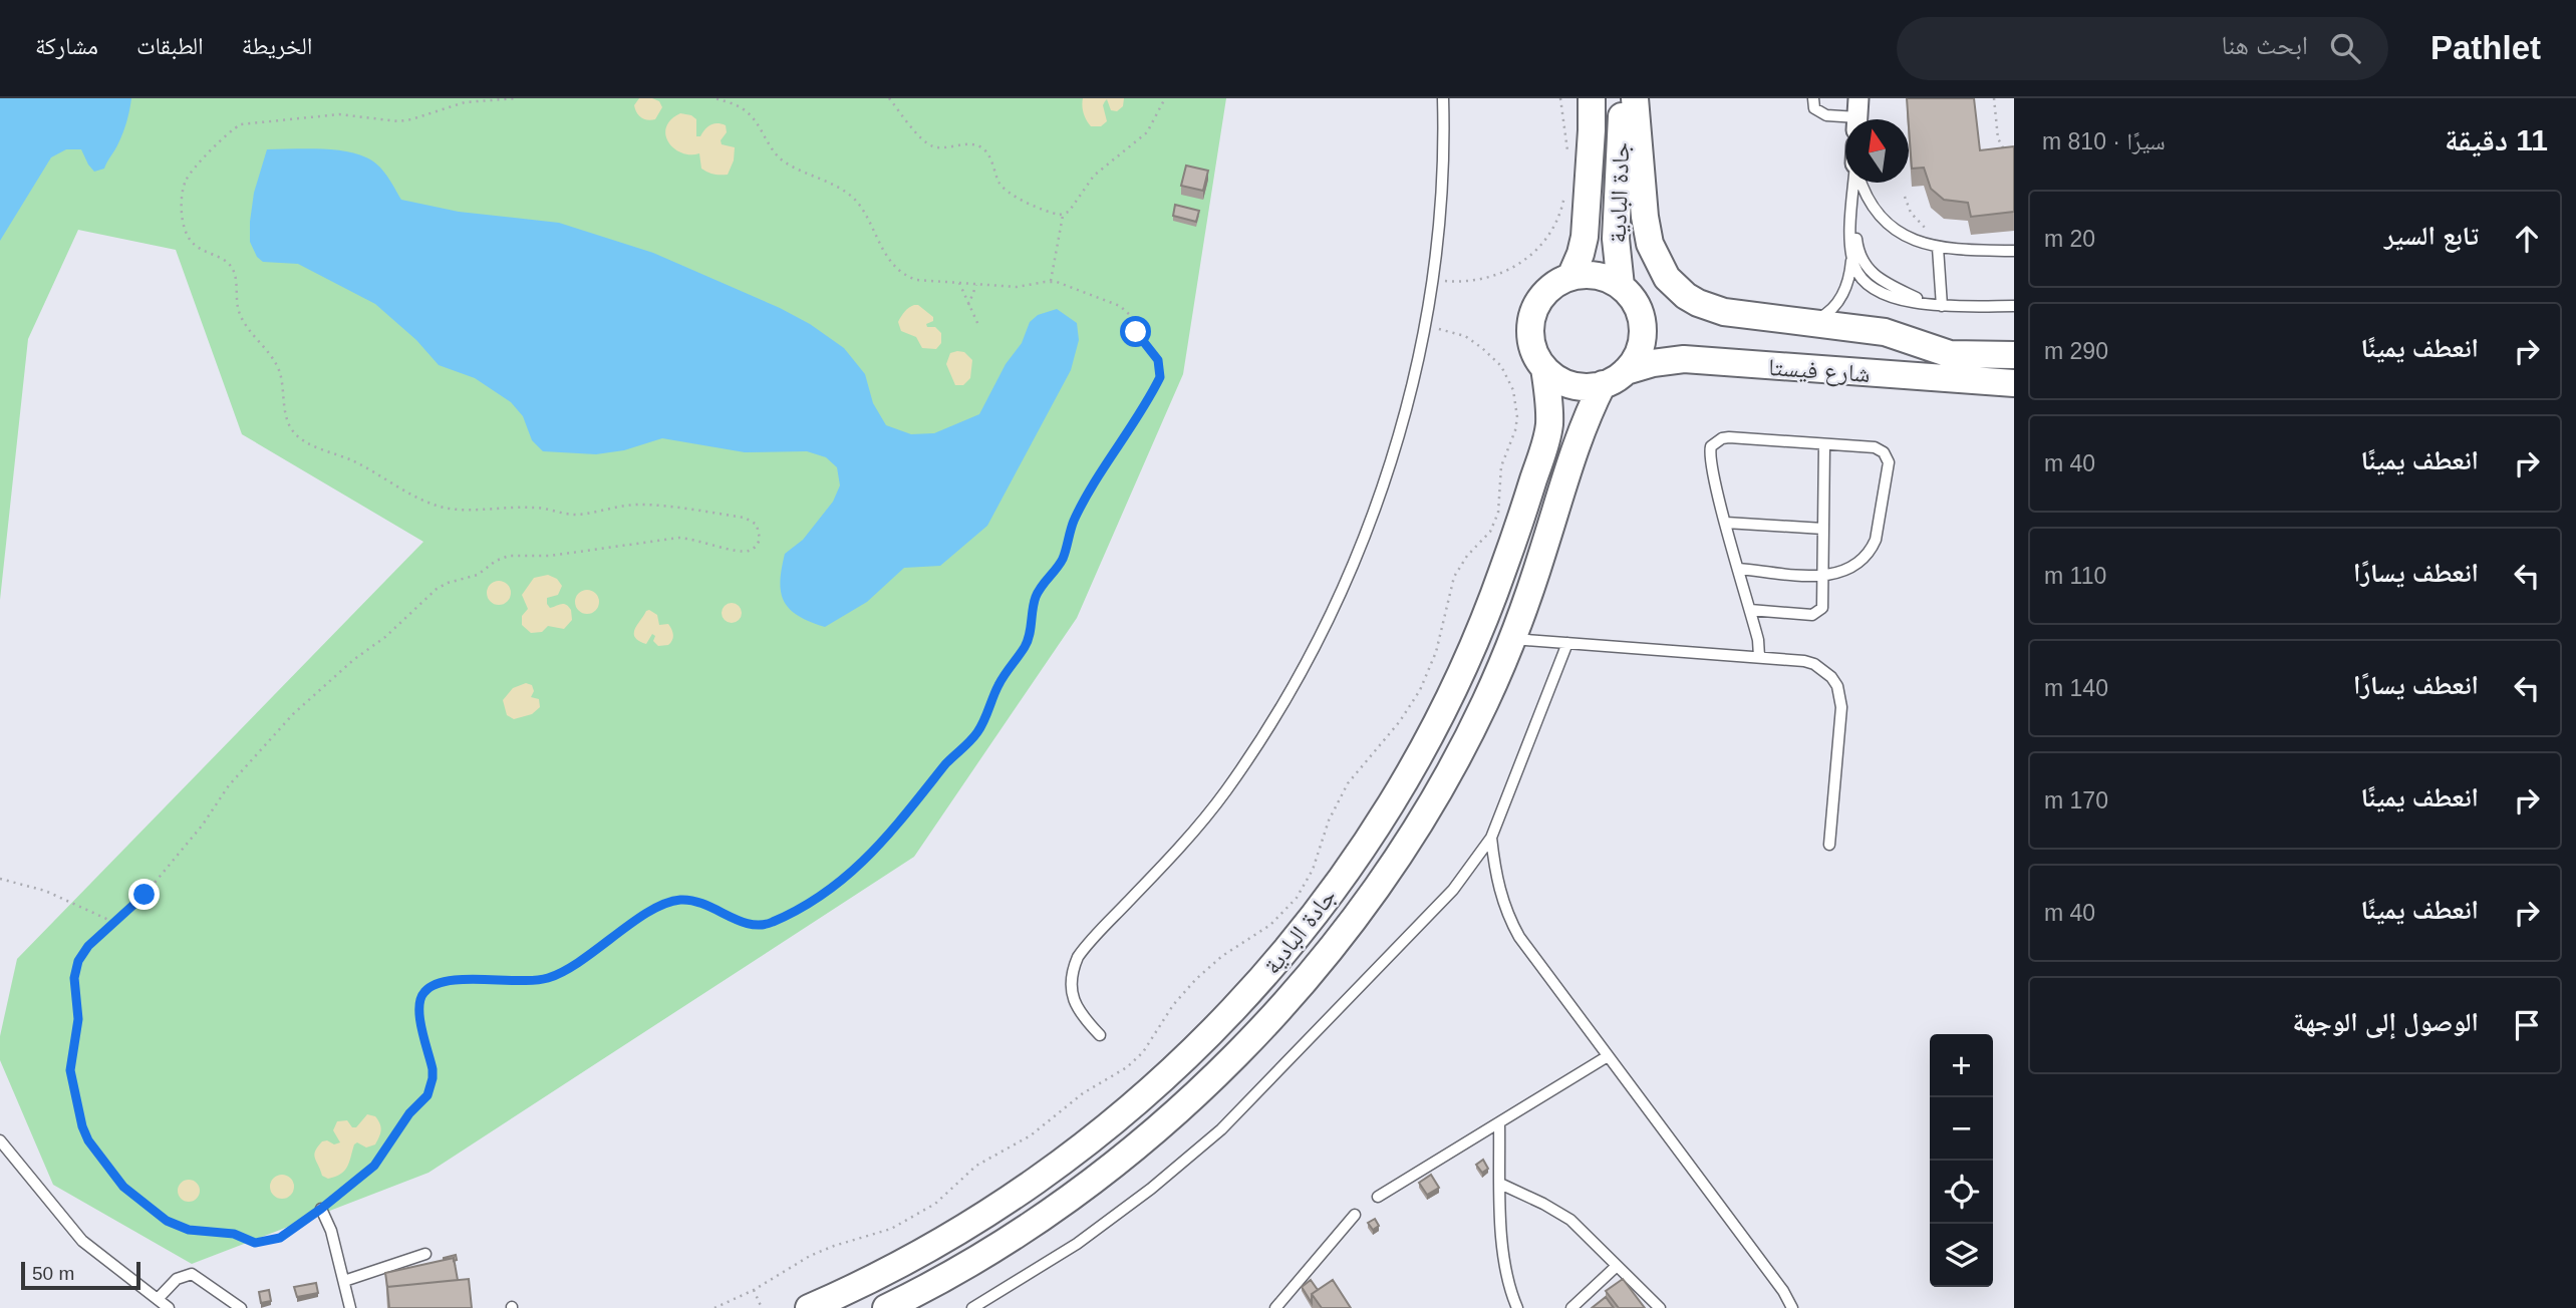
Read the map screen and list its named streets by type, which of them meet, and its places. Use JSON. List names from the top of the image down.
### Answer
{
  "streets": {
    "street": ["جادة البادية", "شارع فيستا"]
  },
  "crossings": [
    ["جادة البادية", "شارع فيستا"]
  ],
  "scale_bar": "50 m",
  "north": "top",
  "page": {
    "header": "Pathlet",
    "search": "ابحث هنا",
    "nav": ["الخريطة", "الطبقات", "مشاركة"],
    "heading": ["11 دقيقة", "سيرًا · 810 m"],
    "list": [
      ["تابع السير", "20 m"],
      ["انعطف يمينًا", "290 m"],
      ["انعطف يمينًا", "40 m"],
      ["انعطف يسارًا", "110 m"],
      ["انعطف يسارًا", "140 m"],
      ["انعطف يمينًا", "170 m"],
      ["انعطف يمينًا", "40 m"],
      "الوصول إلى الوجهة"
    ],
    "map_buttons": ["+", "−"],
    "scale": "50 m"
  }
}
